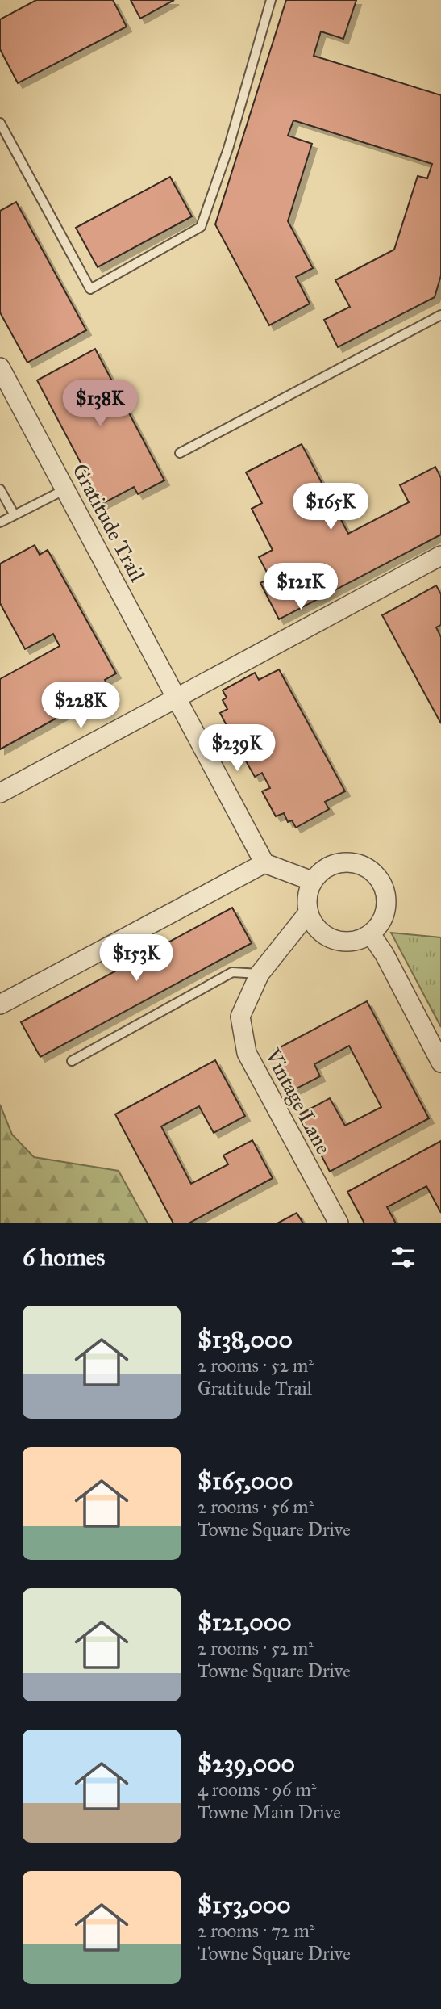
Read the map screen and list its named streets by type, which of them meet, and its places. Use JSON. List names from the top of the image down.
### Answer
{
  "streets": {
    "street": ["Gratitude Trail", "Vintage Lane"]
  },
  "page": {
    "price": [
      "$138K",
      "$165K",
      "$121K",
      "$228K",
      "$239K",
      "$153K"
    ],
    "heading": "6 homes",
    "list": [
      {
        "name": "$138,000",
        "note": "2 rooms · 52 m² · Gratitude Trail"
      },
      {
        "name": "$165,000",
        "note": "2 rooms · 56 m² · Towne Square Drive"
      },
      {
        "name": "$121,000",
        "note": "2 rooms · 52 m² · Towne Square Drive"
      },
      {
        "name": "$239,000",
        "note": "4 rooms · 96 m² · Towne Main Drive"
      },
      {
        "name": "$153,000",
        "note": "2 rooms · 72 m² · Towne Square Drive"
      }
    ]
  }
}
